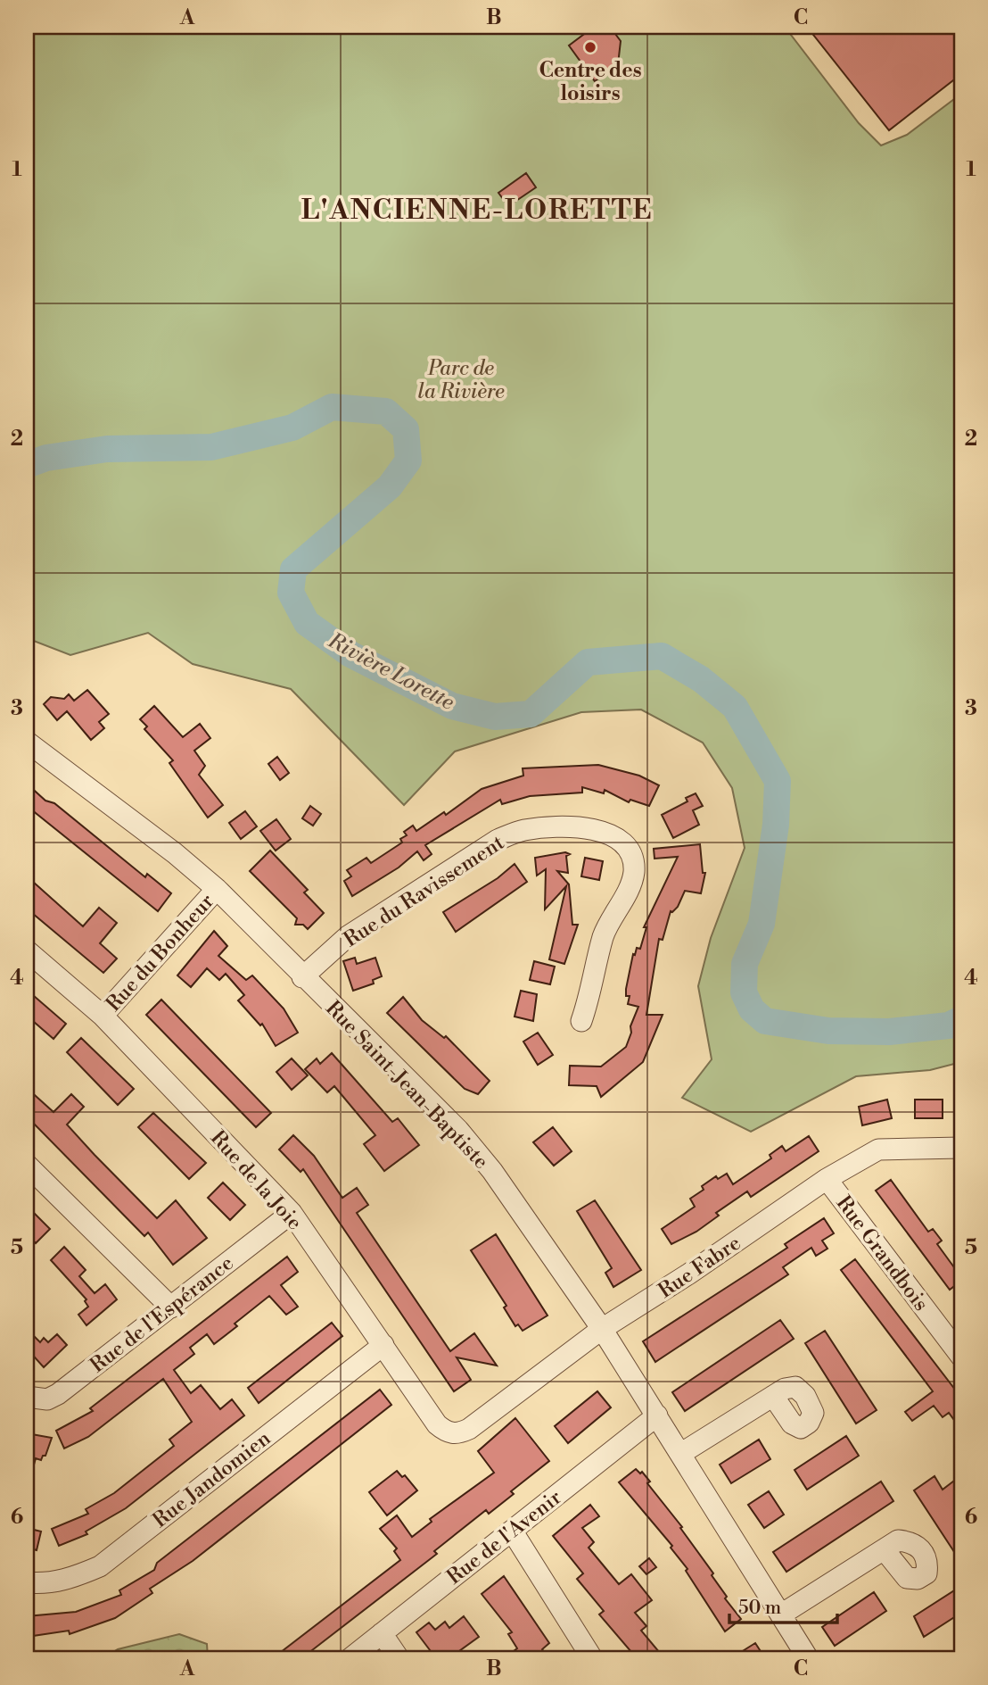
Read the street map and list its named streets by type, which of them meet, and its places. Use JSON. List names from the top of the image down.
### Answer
{
  "streets": {
    "street": [
      "Rue du Ravissement",
      "Rue du Bonheur",
      "Rue Saint-Jean-Baptiste",
      "Rue de la Joie",
      "Rue Grandbois",
      "Rue Fabre",
      "Rue de l'Espérance",
      "Rue Jandomien",
      "Rue de l'Avenir"
    ]
  },
  "crossings": [
    ["Rue du Ravissement", "Rue Saint-Jean-Baptiste"],
    ["Rue du Bonheur", "Rue Saint-Jean-Baptiste"],
    ["Rue du Bonheur", "Rue de la Joie"],
    ["Rue Saint-Jean-Baptiste", "Rue Fabre"],
    ["Rue Saint-Jean-Baptiste", "Rue de l'Avenir"],
    ["Rue de la Joie", "Rue Fabre"],
    ["Rue de la Joie", "Rue de l'Espérance"],
    ["Rue de la Joie", "Rue Jandomien"],
    ["Rue Grandbois", "Rue Fabre"]
  ],
  "districts": ["L'ANCIENNE-LORETTE"],
  "water": ["Rivière Lorette"],
  "parks": ["Parc de la Rivière"],
  "places": ["Centre des loisirs"],
  "scale_bar": "50 m",
  "grid": {
    "columns": ["A", "B", "C"],
    "rows": [
      "1",
      "2",
      "3",
      "4",
      "5",
      "6"
    ]
  }
}
